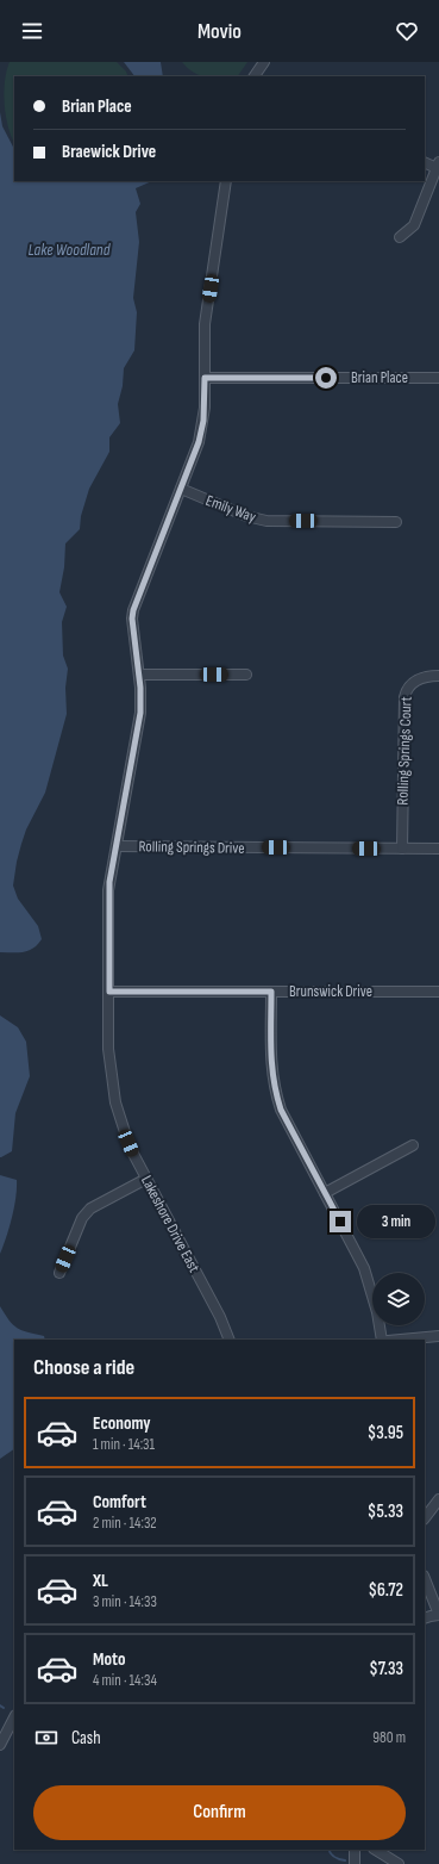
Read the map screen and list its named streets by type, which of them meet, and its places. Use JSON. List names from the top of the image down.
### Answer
{
  "streets": {
    "street": [
      "Brian Place",
      "Emily Way",
      "Rolling Springs Court",
      "Rolling Springs Drive",
      "Brunswick Drive",
      "Lakeshore Drive East"
    ]
  },
  "crossings": [
    ["Brian Place", "Lakeshore Drive East"],
    ["Emily Way", "Lakeshore Drive East"],
    ["Rolling Springs Court", "Rolling Springs Drive"],
    ["Rolling Springs Drive", "Lakeshore Drive East"],
    ["Brunswick Drive", "Lakeshore Drive East"]
  ],
  "water": ["Lake Woodland"],
  "page": {
    "header": "Movio",
    "banner": ["Brian Place", "Braewick Drive"],
    "bubble": "3 min",
    "heading": "Choose a ride",
    "list": [
      {
        "name": "Economy",
        "note": "1 min · 14:31",
        "value": "$3.95"
      },
      {
        "name": "Comfort",
        "note": "2 min · 14:32",
        "value": "$5.33"
      },
      {
        "name": "XL",
        "note": "3 min · 14:33",
        "value": "$6.72"
      },
      {
        "name": "Moto",
        "note": "4 min · 14:34",
        "value": "$7.33"
      }
    ],
    "pay": ["Cash", "980 m"],
    "buttons": "Confirm"
  }
}
